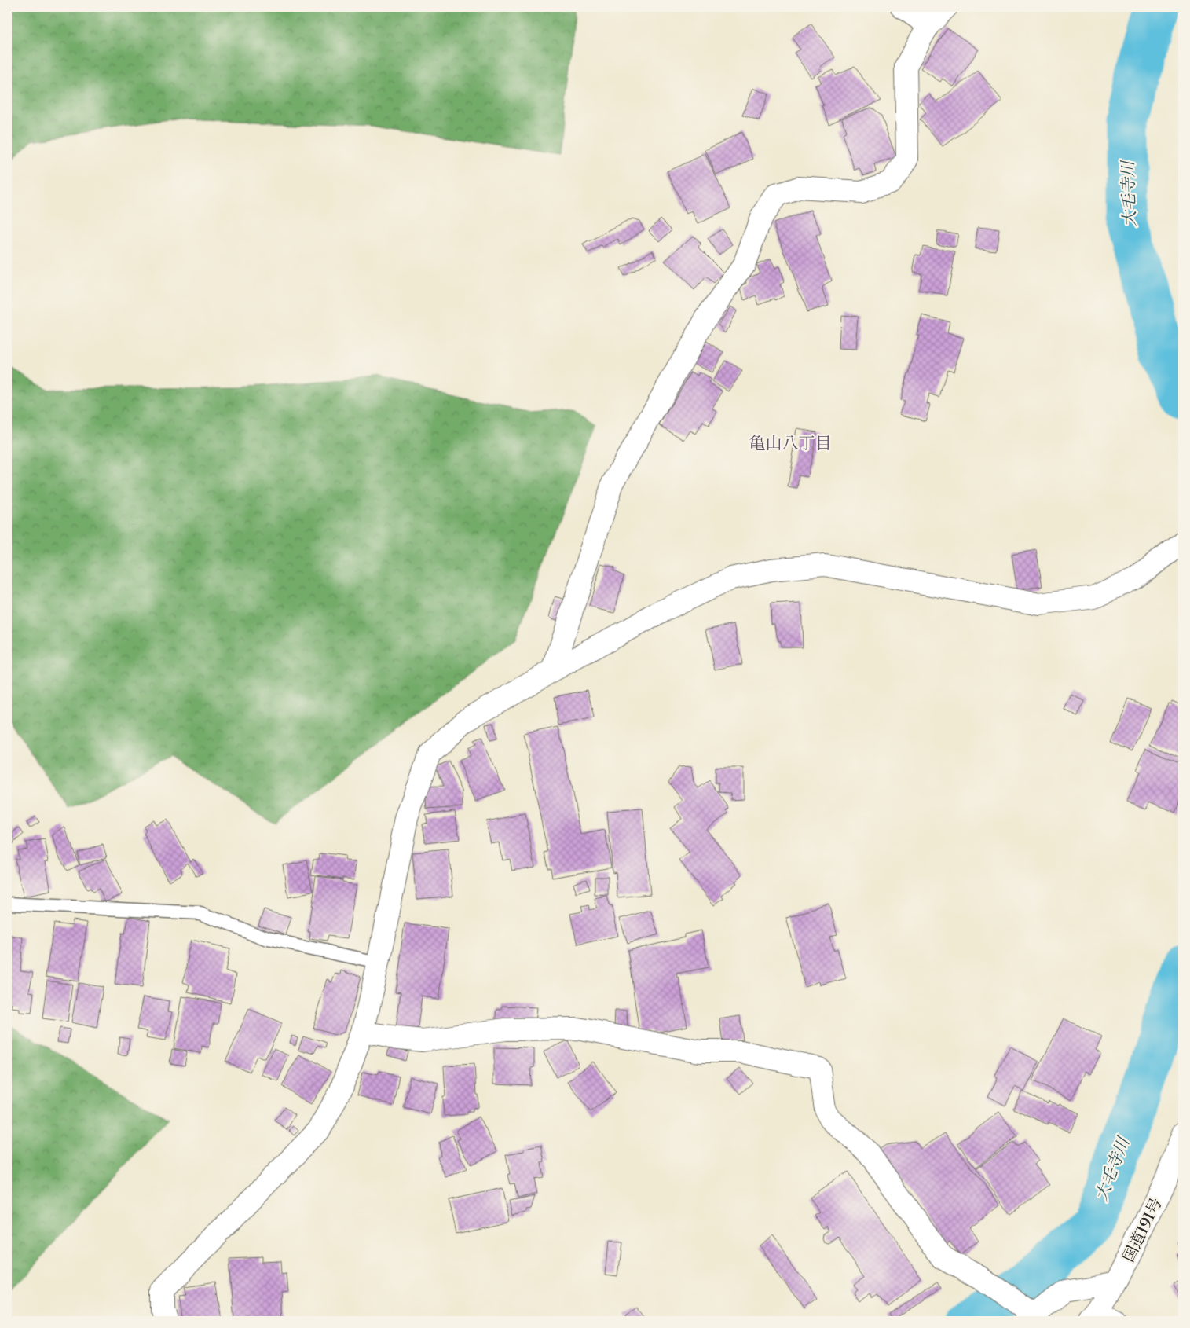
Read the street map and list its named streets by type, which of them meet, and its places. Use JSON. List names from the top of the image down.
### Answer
{
  "streets": {
    "main road": ["国道191号"]
  },
  "districts": ["亀山八丁目"],
  "water": ["大毛寺川"]
}
